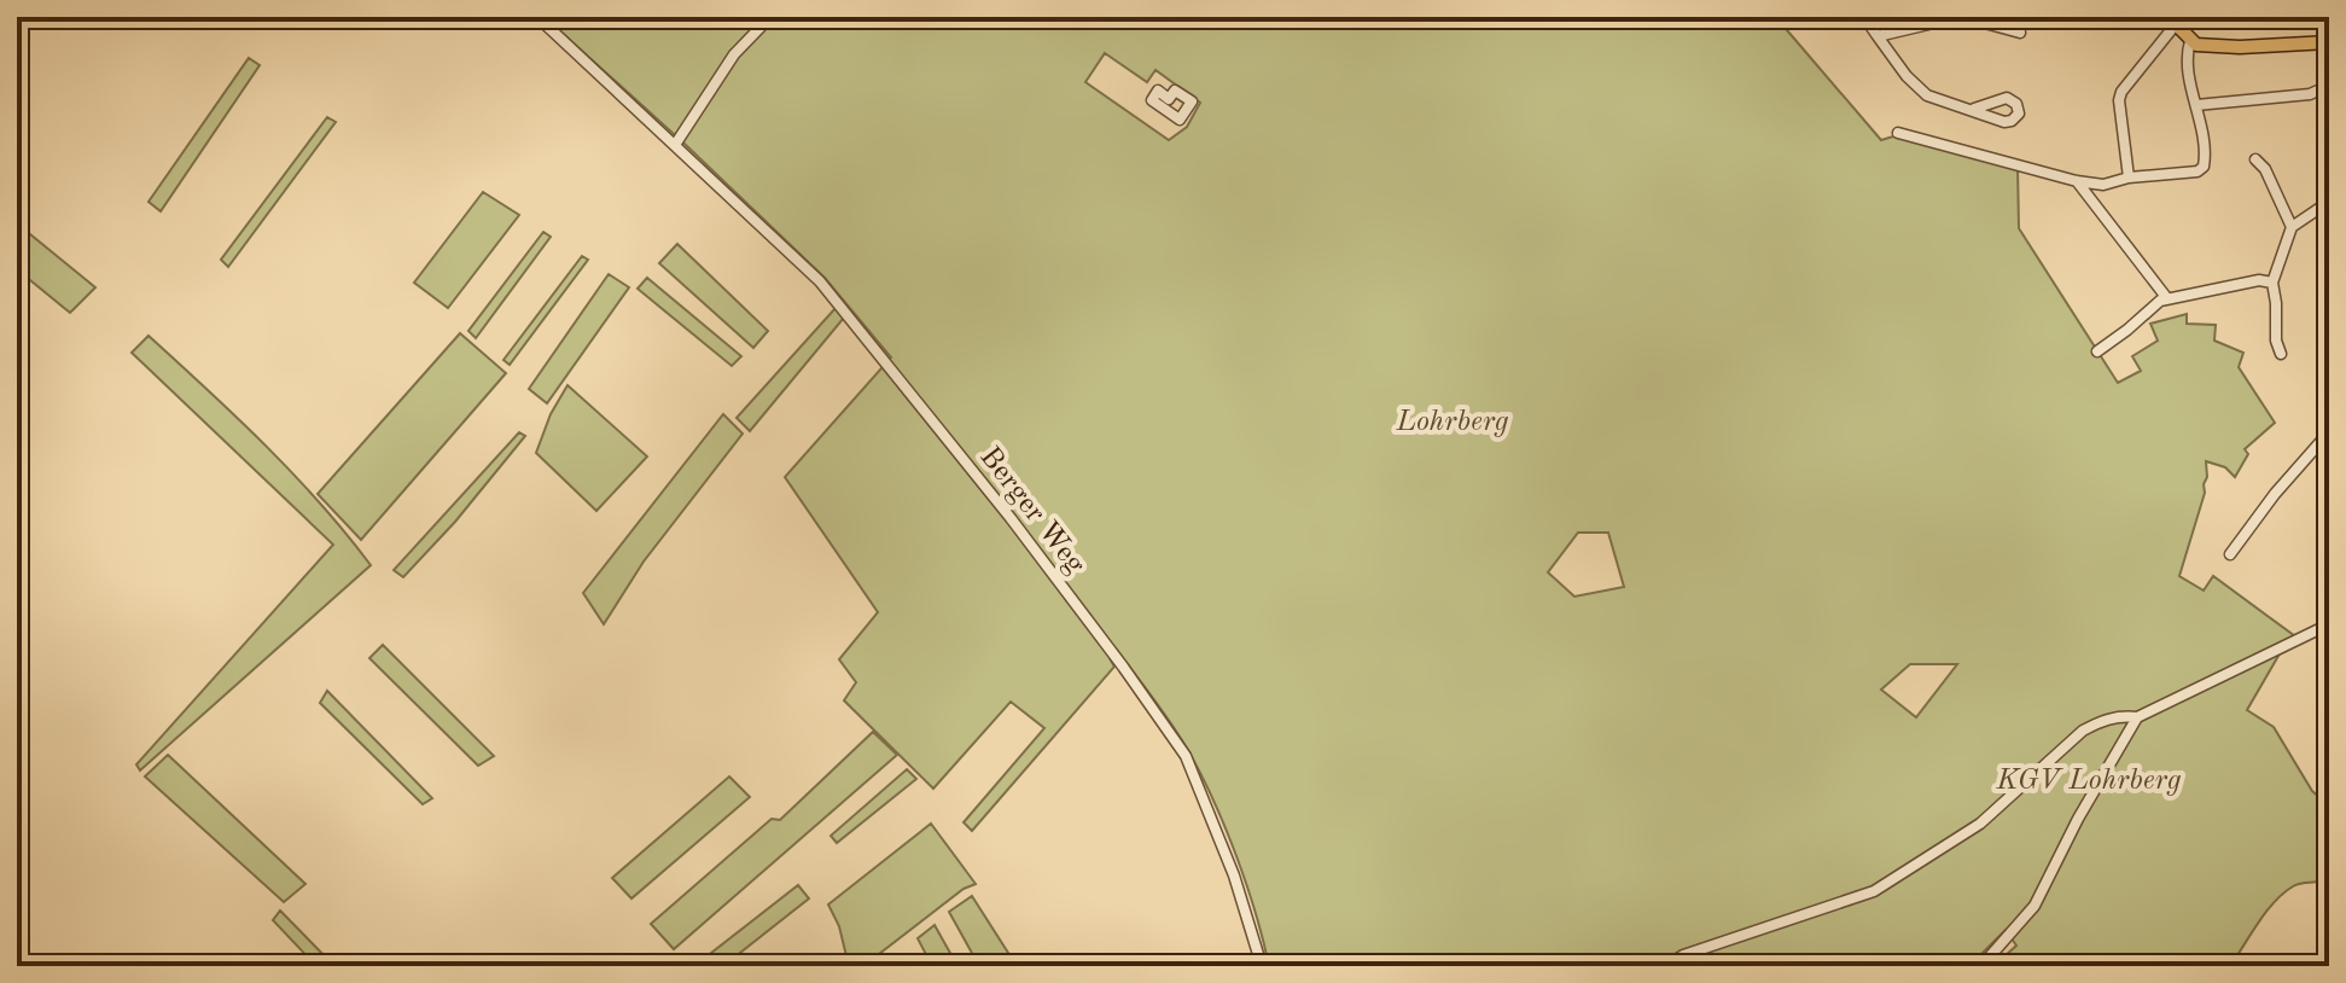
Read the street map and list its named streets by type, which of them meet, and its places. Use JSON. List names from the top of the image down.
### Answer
{
  "streets": {
    "street": ["Berger Weg"]
  },
  "parks": ["Lohrberg", "KGV Lohrberg"]
}
